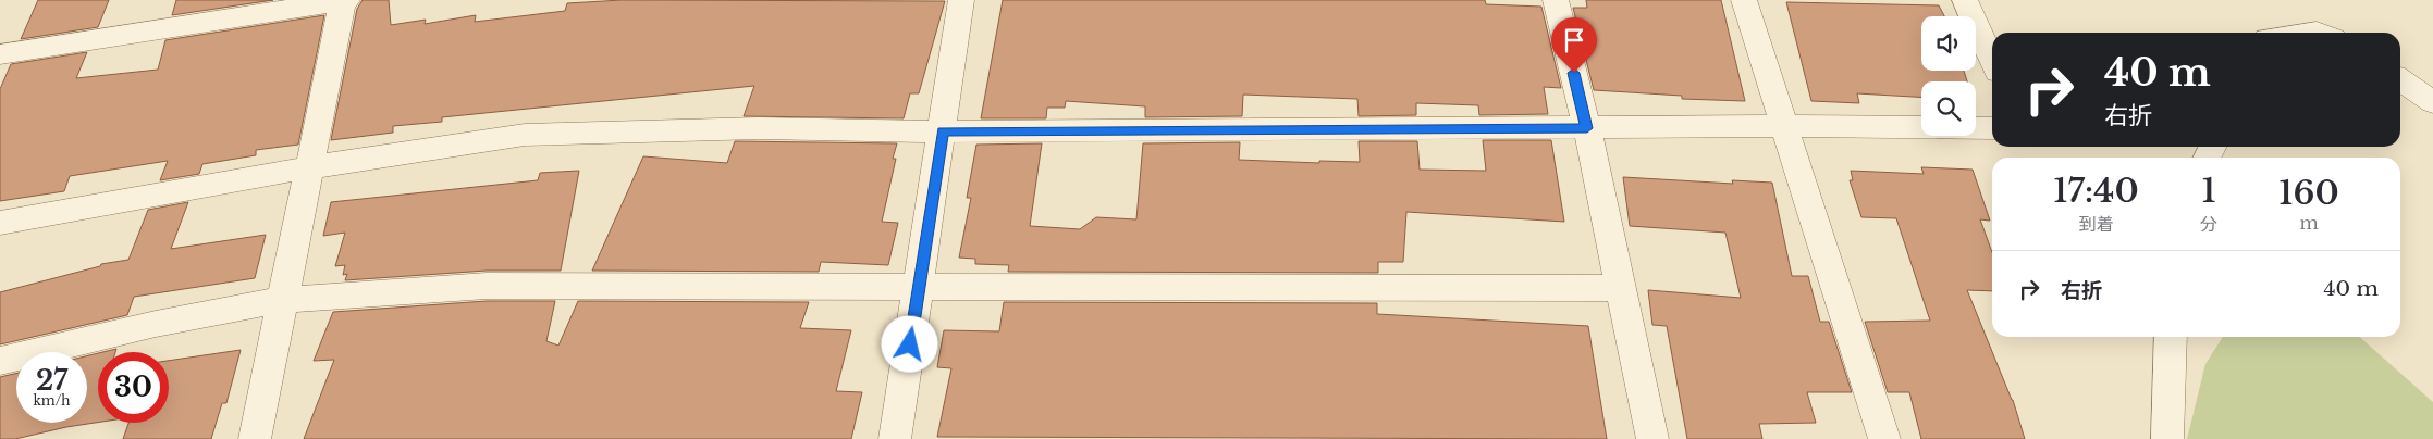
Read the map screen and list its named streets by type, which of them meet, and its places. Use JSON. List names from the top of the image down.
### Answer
{
  "page": {
    "turn": ["40 m", "右折"],
    "eta": [
      "17:40",
      "到着",
      "1",
      "分",
      "160",
      "m"
    ],
    "list": [
      {
        "name": "右折",
        "value": "40 m"
      }
    ],
    "speed": "27 km/h",
    "limit": "30"
  }
}
